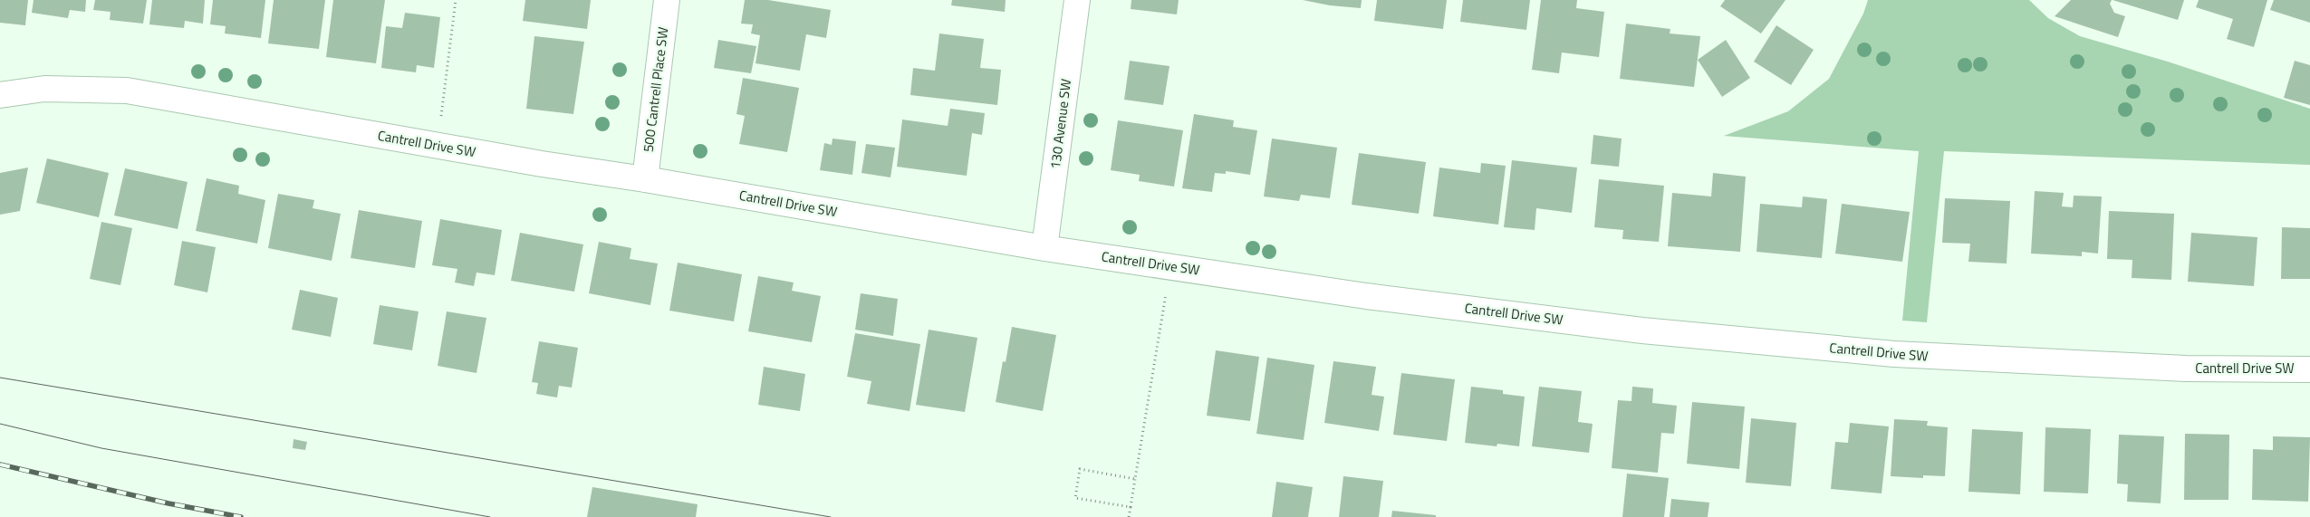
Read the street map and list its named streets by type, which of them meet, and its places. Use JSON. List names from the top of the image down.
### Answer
{
  "streets": {
    "street": ["500 Cantrell Place SW", "130 Avenue SW", "Cantrell Drive SW"]
  },
  "crossings": [
    ["500 Cantrell Place SW", "Cantrell Drive SW"],
    ["130 Avenue SW", "Cantrell Drive SW"]
  ]
}
